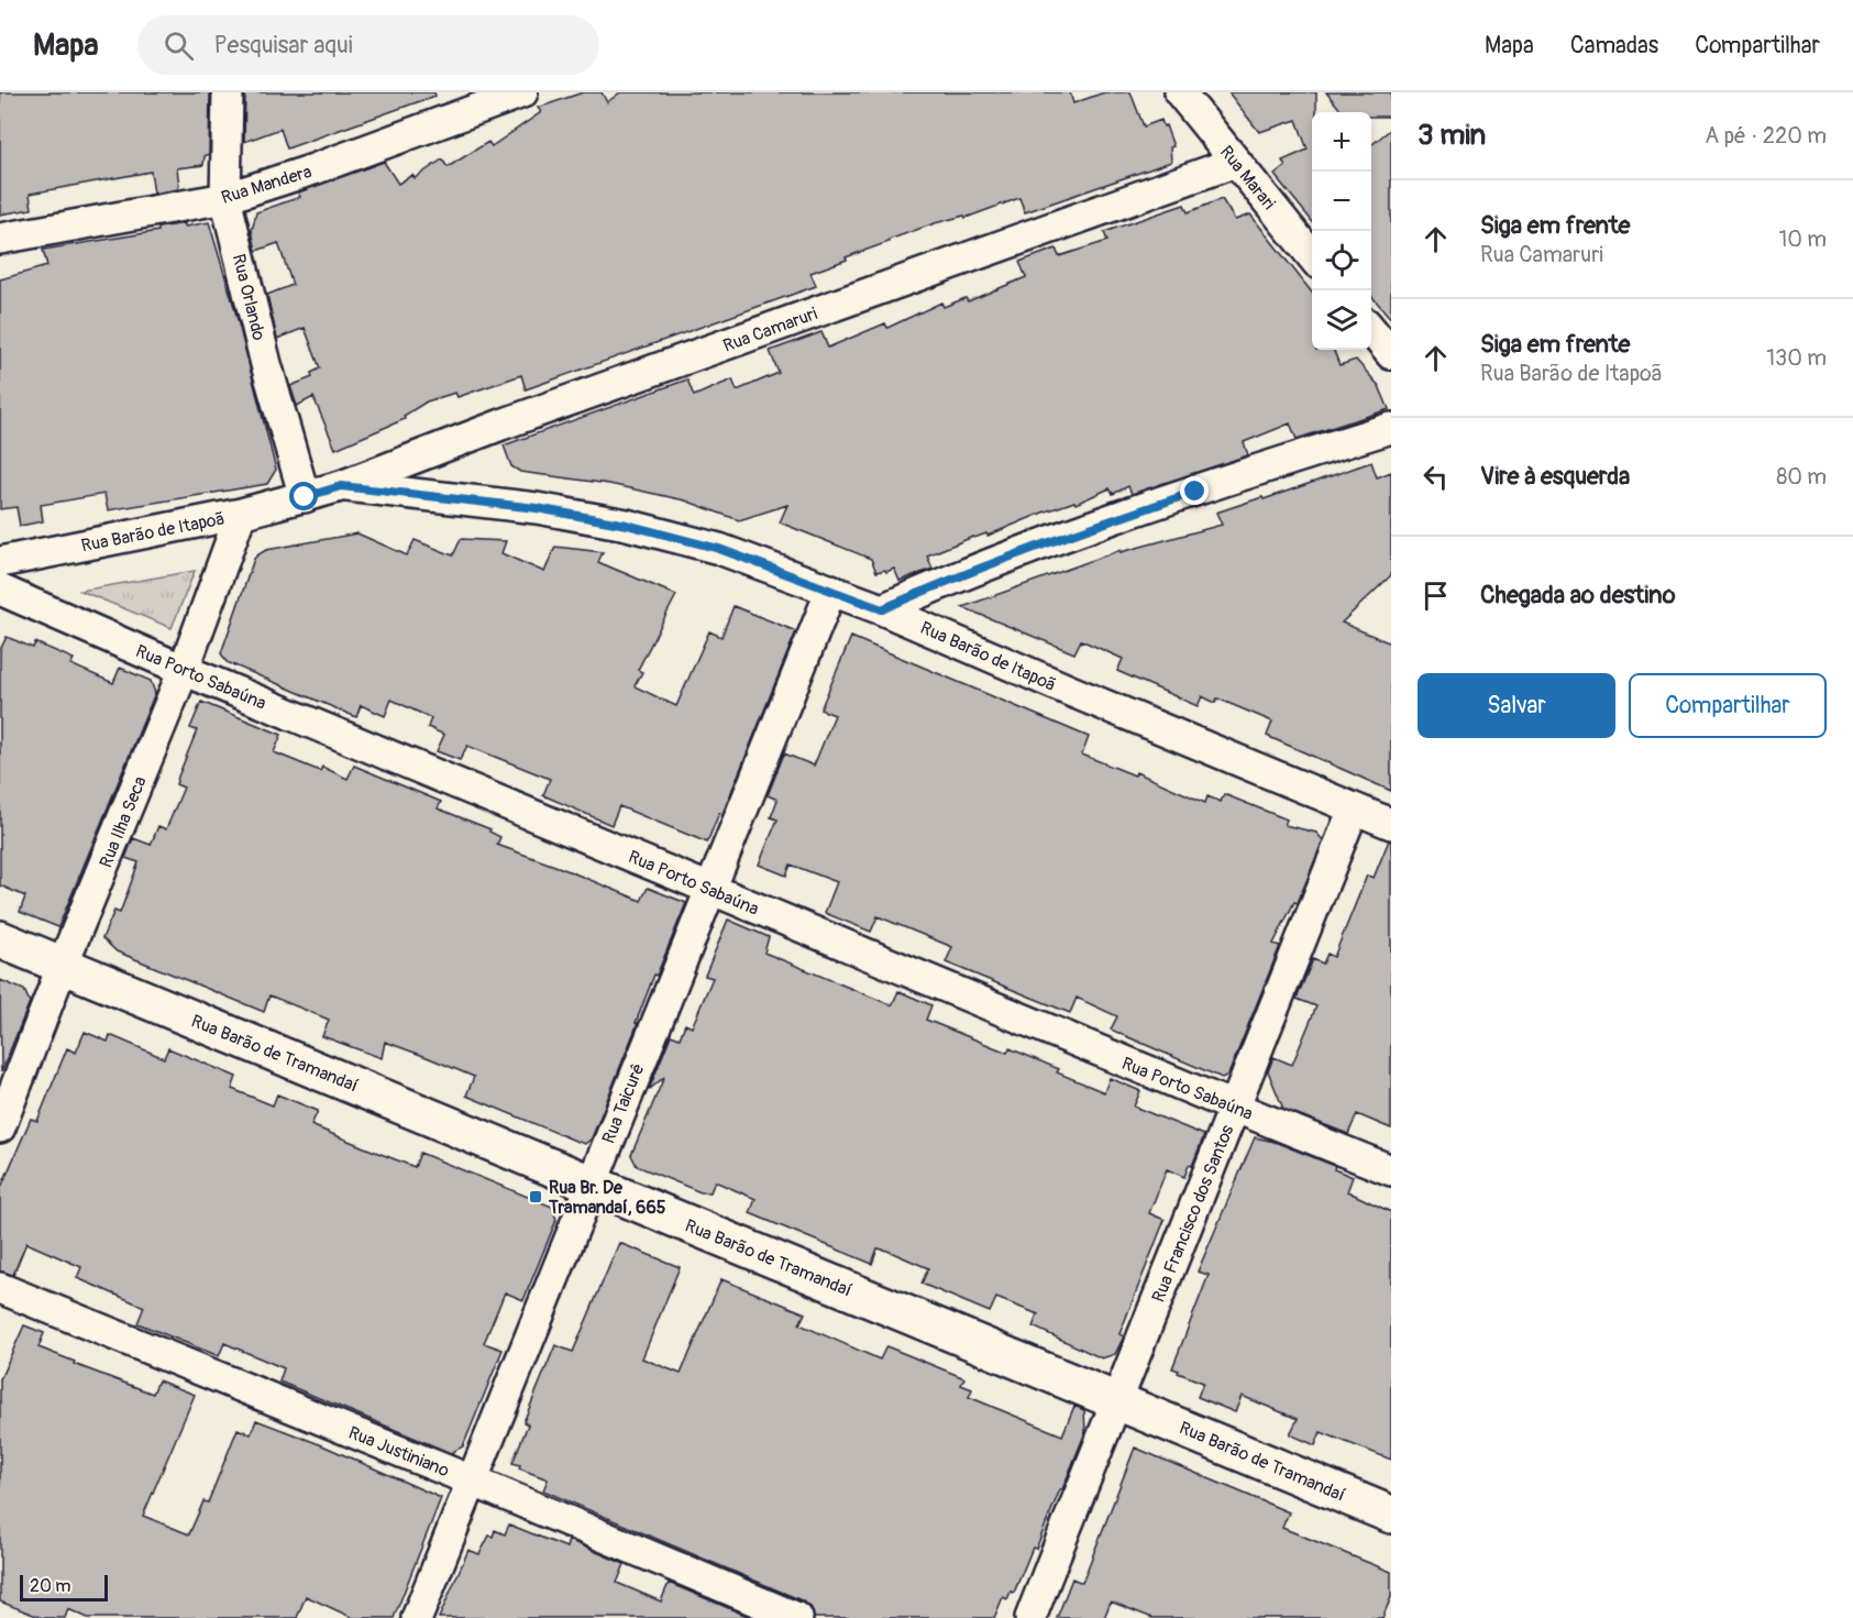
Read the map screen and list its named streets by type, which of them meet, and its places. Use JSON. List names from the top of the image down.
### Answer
{
  "streets": {
    "street": [
      "Rua Marari",
      "Rua Mandera",
      "Rua Orlando",
      "Rua Camaruri",
      "Rua Barão de Itapoã",
      "Rua Porto Sabaúna",
      "Rua Ilha Seca",
      "Rua Barão de Tramandaí",
      "Rua Taicurê",
      "Rua Francisco dos Santos",
      "Rua Justiniano"
    ]
  },
  "crossings": [
    ["Rua Marari", "Rua Camaruri"],
    ["Rua Mandera", "Rua Orlando"],
    ["Rua Orlando", "Rua Camaruri"],
    ["Rua Orlando", "Rua Barão de Itapoã"],
    ["Rua Camaruri", "Rua Barão de Itapoã"],
    ["Rua Barão de Itapoã", "Rua Ilha Seca"],
    ["Rua Barão de Itapoã", "Rua Taicurê"],
    ["Rua Barão de Itapoã", "Rua Francisco dos Santos"],
    ["Rua Porto Sabaúna", "Rua Ilha Seca"],
    ["Rua Porto Sabaúna", "Rua Taicurê"],
    ["Rua Porto Sabaúna", "Rua Francisco dos Santos"],
    ["Rua Ilha Seca", "Rua Barão de Tramandaí"],
    ["Rua Barão de Tramandaí", "Rua Taicurê"],
    ["Rua Barão de Tramandaí", "Rua Francisco dos Santos"],
    ["Rua Taicurê", "Rua Justiniano"]
  ],
  "places": {
    "transit": ["Rua Br. De Tramandaí, 665"]
  },
  "scale_bar": "20 m",
  "page": {
    "header": "Mapa",
    "search": "Pesquisar aqui",
    "nav": ["Mapa", "Camadas", "Compartilhar"],
    "heading": ["3 min", "A pé · 220 m"],
    "map_buttons": ["+", "−"],
    "list": [
      ["Siga em frente", "Rua Camaruri", "10 m"],
      ["Siga em frente", "Rua Barão de Itapoã", "130 m"],
      ["Vire à esquerda", "80 m"],
      "Chegada ao destino"
    ],
    "buttons": ["Salvar", "Compartilhar"],
    "scale": "20 m"
  }
}
